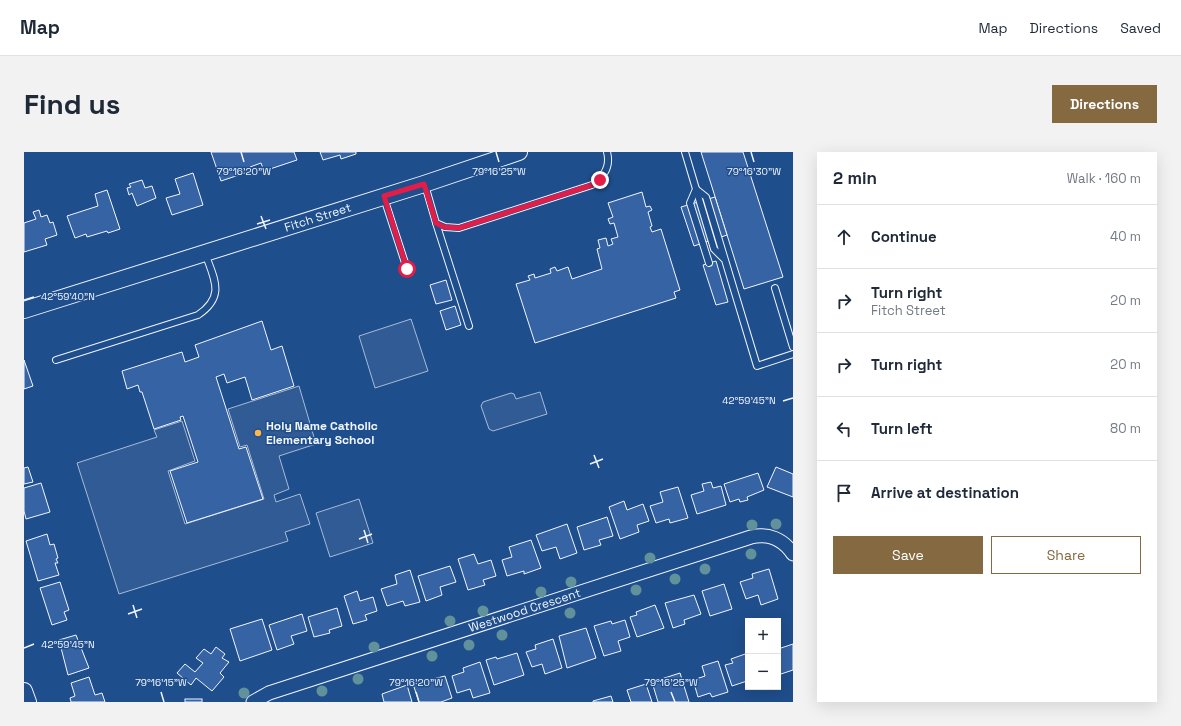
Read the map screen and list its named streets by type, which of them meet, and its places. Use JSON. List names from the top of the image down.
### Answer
{
  "streets": {
    "street": ["Fitch Street", "Westwood Crescent"]
  },
  "places": ["Holy Name Catholic Elementary School"],
  "page": {
    "header": "Map",
    "nav": ["Map", "Directions", "Saved"],
    "buttons": [
      "Directions",
      ["Save", "Share"]
    ],
    "title": "Find us",
    "heading": ["2 min", "Walk · 160 m"],
    "list": [
      ["Continue", "40 m"],
      ["Turn right", "Fitch Street", "20 m"],
      ["Turn right", "20 m"],
      ["Turn left", "80 m"],
      "Arrive at destination"
    ],
    "map_buttons": ["+", "−"]
  },
  "coordinates": [
    "79°16'20\"W",
    "79°16'25\"W",
    "79°16'30\"W",
    "42°59'40\"N",
    "42°59'45\"N",
    "79°16'15\"W"
  ]
}
